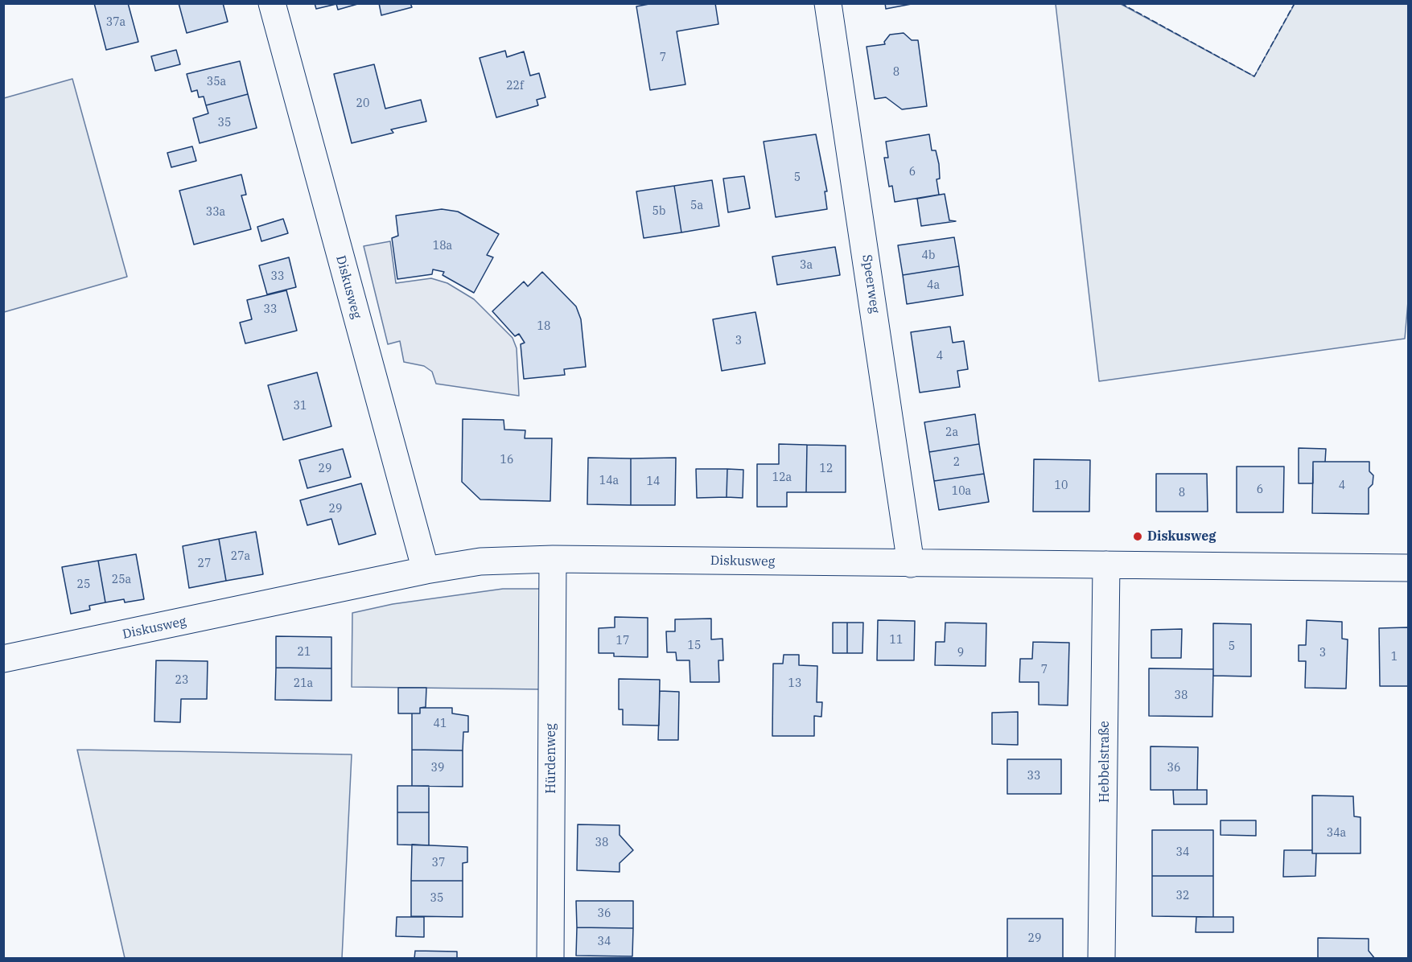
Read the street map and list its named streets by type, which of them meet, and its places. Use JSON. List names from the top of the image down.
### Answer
{
  "streets": {
    "street": [
      "Speerweg",
      "Diskusweg",
      "Hürdenweg",
      "Hebbelstraße"
    ]
  },
  "crossings": [
    ["Speerweg", "Diskusweg"],
    ["Diskusweg", "Hürdenweg"],
    ["Diskusweg", "Hebbelstraße"]
  ],
  "places": ["Diskusweg"],
  "house_numbers": [
    "37a",
    "7",
    "8",
    "35a",
    "22f",
    "20",
    "35",
    "6",
    "5",
    "5a",
    "5b",
    "33a",
    "18a",
    "4b",
    "3a",
    "33",
    "4a",
    "33",
    "18",
    "3",
    "4",
    "31",
    "2a",
    "16",
    "2",
    "29",
    "12",
    "12a",
    "14a",
    "14",
    "10",
    "4",
    "6",
    "10a",
    "8",
    "29",
    "27a",
    "27",
    "25a",
    "25",
    "11",
    "17",
    "15",
    "5",
    "21",
    "9",
    "3",
    "1",
    "7",
    "23",
    "21a",
    "13",
    "38",
    "41",
    "39",
    "36",
    "33",
    "34a",
    "38",
    "34",
    "37",
    "32",
    "35",
    "36",
    "29",
    "34"
  ]
}
